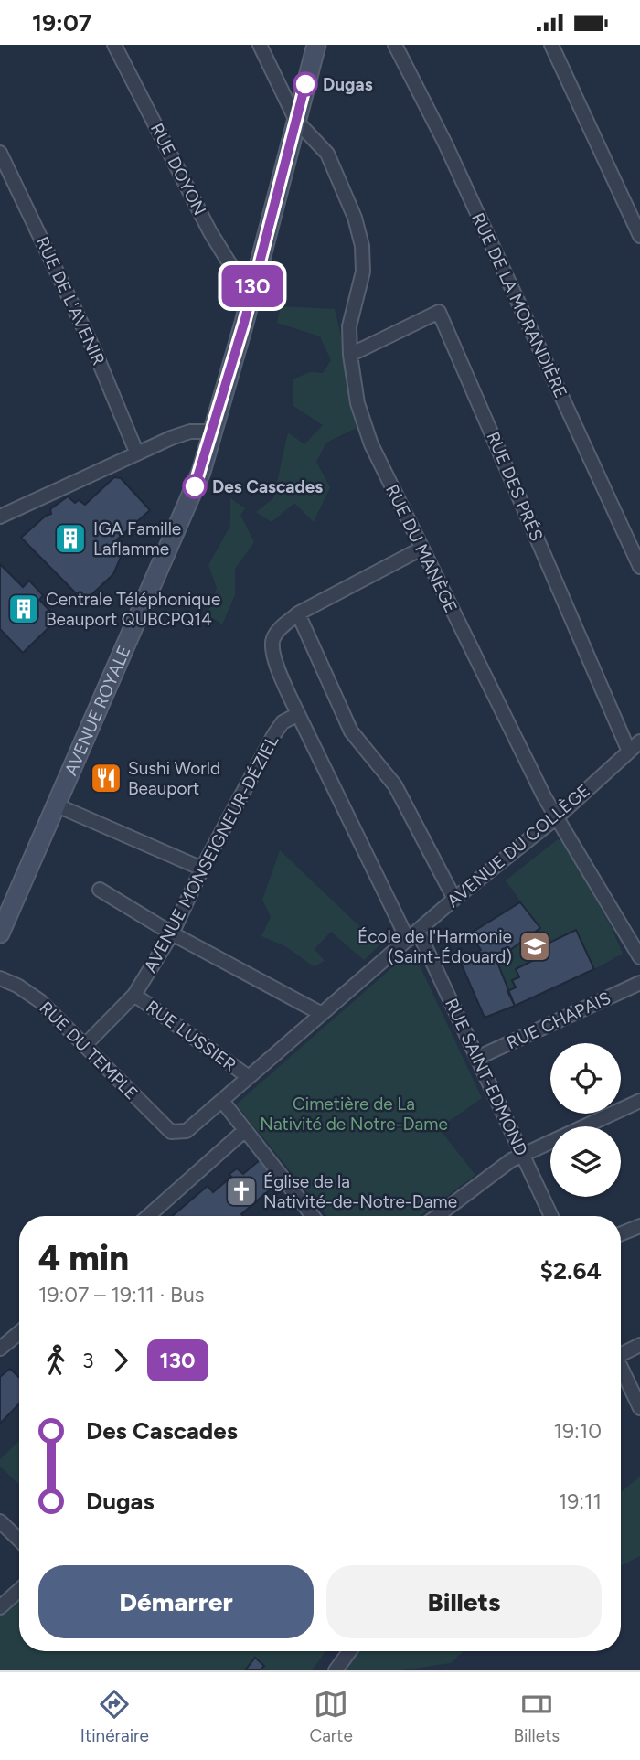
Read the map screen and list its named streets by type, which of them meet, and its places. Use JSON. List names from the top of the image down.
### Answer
{
  "streets": {
    "main road": ["AVENUE ROYALE"],
    "street": [
      "RUE DOYON",
      "RUE DE L'AVENIR",
      "RUE DE LA MORANDIÈRE",
      "RUE DES PRÉS",
      "RUE DU MANÈGE",
      "AVENUE DU COLLÈGE",
      "AVENUE MONSEIGNEUR-DÉZIEL",
      "RUE CHAPAIS",
      "RUE LUSSIER",
      "RUE DU TEMPLE",
      "RUE SAINT-EDMOND"
    ]
  },
  "crossings": [
    ["RUE DOYON", "AVENUE ROYALE"],
    ["RUE DES PRÉS", "RUE DU MANÈGE"],
    ["RUE DES PRÉS", "AVENUE DU COLLÈGE"],
    ["RUE DU MANÈGE", "AVENUE ROYALE"],
    ["RUE DU MANÈGE", "AVENUE DU COLLÈGE"],
    ["AVENUE DU COLLÈGE", "RUE LUSSIER"],
    ["AVENUE DU COLLÈGE", "RUE DU TEMPLE"],
    ["AVENUE DU COLLÈGE", "RUE SAINT-EDMOND"],
    ["AVENUE MONSEIGNEUR-DÉZIEL", "RUE LUSSIER"],
    ["AVENUE MONSEIGNEUR-DÉZIEL", "RUE DU TEMPLE"],
    ["AVENUE MONSEIGNEUR-DÉZIEL", "RUE SAINT-EDMOND"],
    ["RUE CHAPAIS", "RUE SAINT-EDMOND"]
  ],
  "parks": ["Cimetière de La Nativité de Notre-Dame"],
  "places": {
    "other": ["Dugas", "Des Cascades"],
    "building": ["IGA Famille Laflamme", "Centrale Téléphonique Beauport QUBCPQ14"],
    "restaurant": ["Sushi World Beauport"],
    "school or university": ["École de l'Harmonie (Saint-Édouard)"],
    "church": ["Église de la Nativité-de-Notre-Dame"]
  },
  "lines": ["bus line 130"],
  "page": {
    "status": "19:07",
    "on_map": "130",
    "heading": ["4 min", "19:07 – 19:11 · Bus", "$2.64"],
    "legs": ["3", "130"],
    "list": [
      {
        "name": "Des Cascades",
        "value": "19:10"
      },
      {
        "name": "Dugas",
        "value": "19:11"
      }
    ],
    "buttons": ["Démarrer", "Billets"],
    "tabs": ["Itinéraire", "Carte", "Billets"]
  }
}
